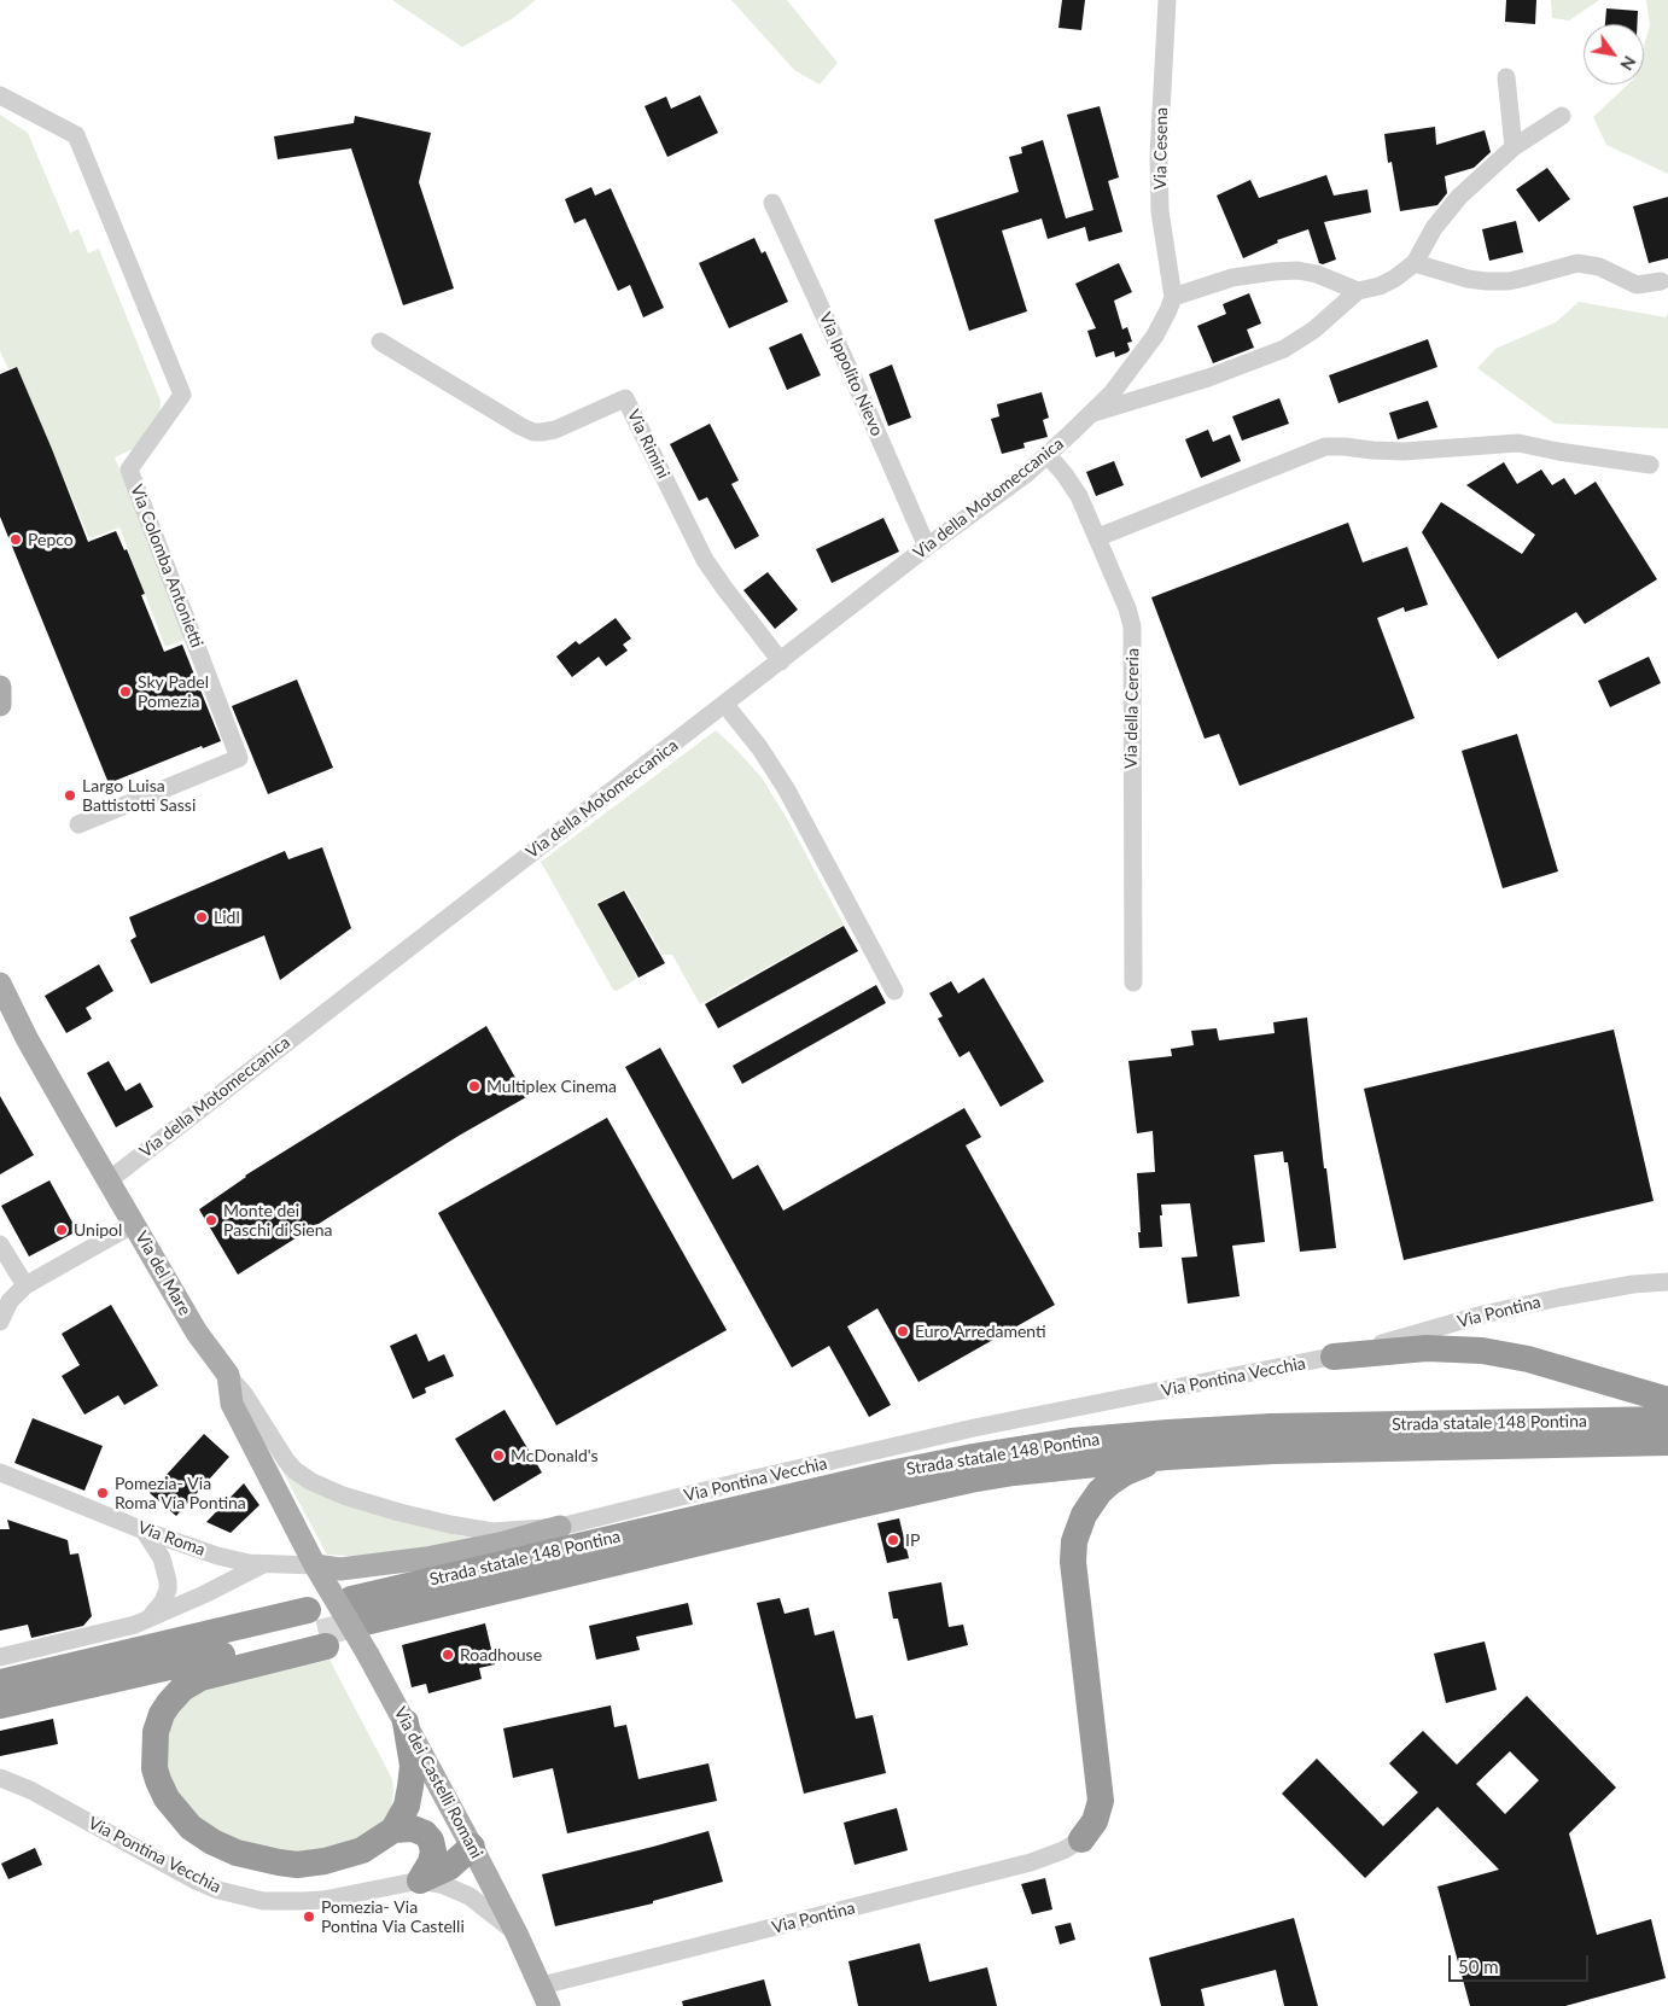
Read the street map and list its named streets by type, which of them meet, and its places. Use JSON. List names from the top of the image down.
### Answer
{
  "streets": {
    "highway": ["Strada statale 148 Pontina"],
    "main road": ["Via del Mare", "Via dei Castelli Romani"],
    "street": [
      "Via Cesena",
      "Via Ippolito Nievo",
      "Via Rimini",
      "Via della Motomeccanica",
      "Via Colomba Antonietti",
      "Via della Cereria",
      "Via Pontina",
      "Via Pontina Vecchia",
      "Via Roma"
    ]
  },
  "crossings": [
    ["Via Cesena", "Via della Motomeccanica"],
    ["Via Ippolito Nievo", "Via della Motomeccanica"],
    ["Via Rimini", "Via della Motomeccanica"],
    ["Via della Motomeccanica", "Via della Cereria"],
    ["Via della Motomeccanica", "Via del Mare"],
    ["Via del Mare", "Via Pontina Vecchia"],
    ["Via del Mare", "Via Roma"],
    ["Via del Mare", "Via dei Castelli Romani"],
    ["Via Pontina", "Via Pontina Vecchia"],
    ["Via Pontina", "Via dei Castelli Romani"],
    ["Via Pontina Vecchia", "Via dei Castelli Romani"],
    ["Strada statale 148 Pontina", "Via dei Castelli Romani"],
    ["Via Roma", "Via dei Castelli Romani"]
  ],
  "places": [
    "Pepco",
    "Sky Padel Pomezia",
    "Largo Luisa Battistotti Sassi",
    "Lidl",
    "Multiplex Cinema",
    "Monte dei Paschi di Siena",
    "Unipol",
    "Euro Arredamenti",
    "McDonald's",
    "Pomezia- Via Roma Via Pontina",
    "IP",
    "Roadhouse",
    "Pomezia- Via Pontina Via Castelli"
  ],
  "scale_bar": "50 m",
  "north": "bottom right"
}
